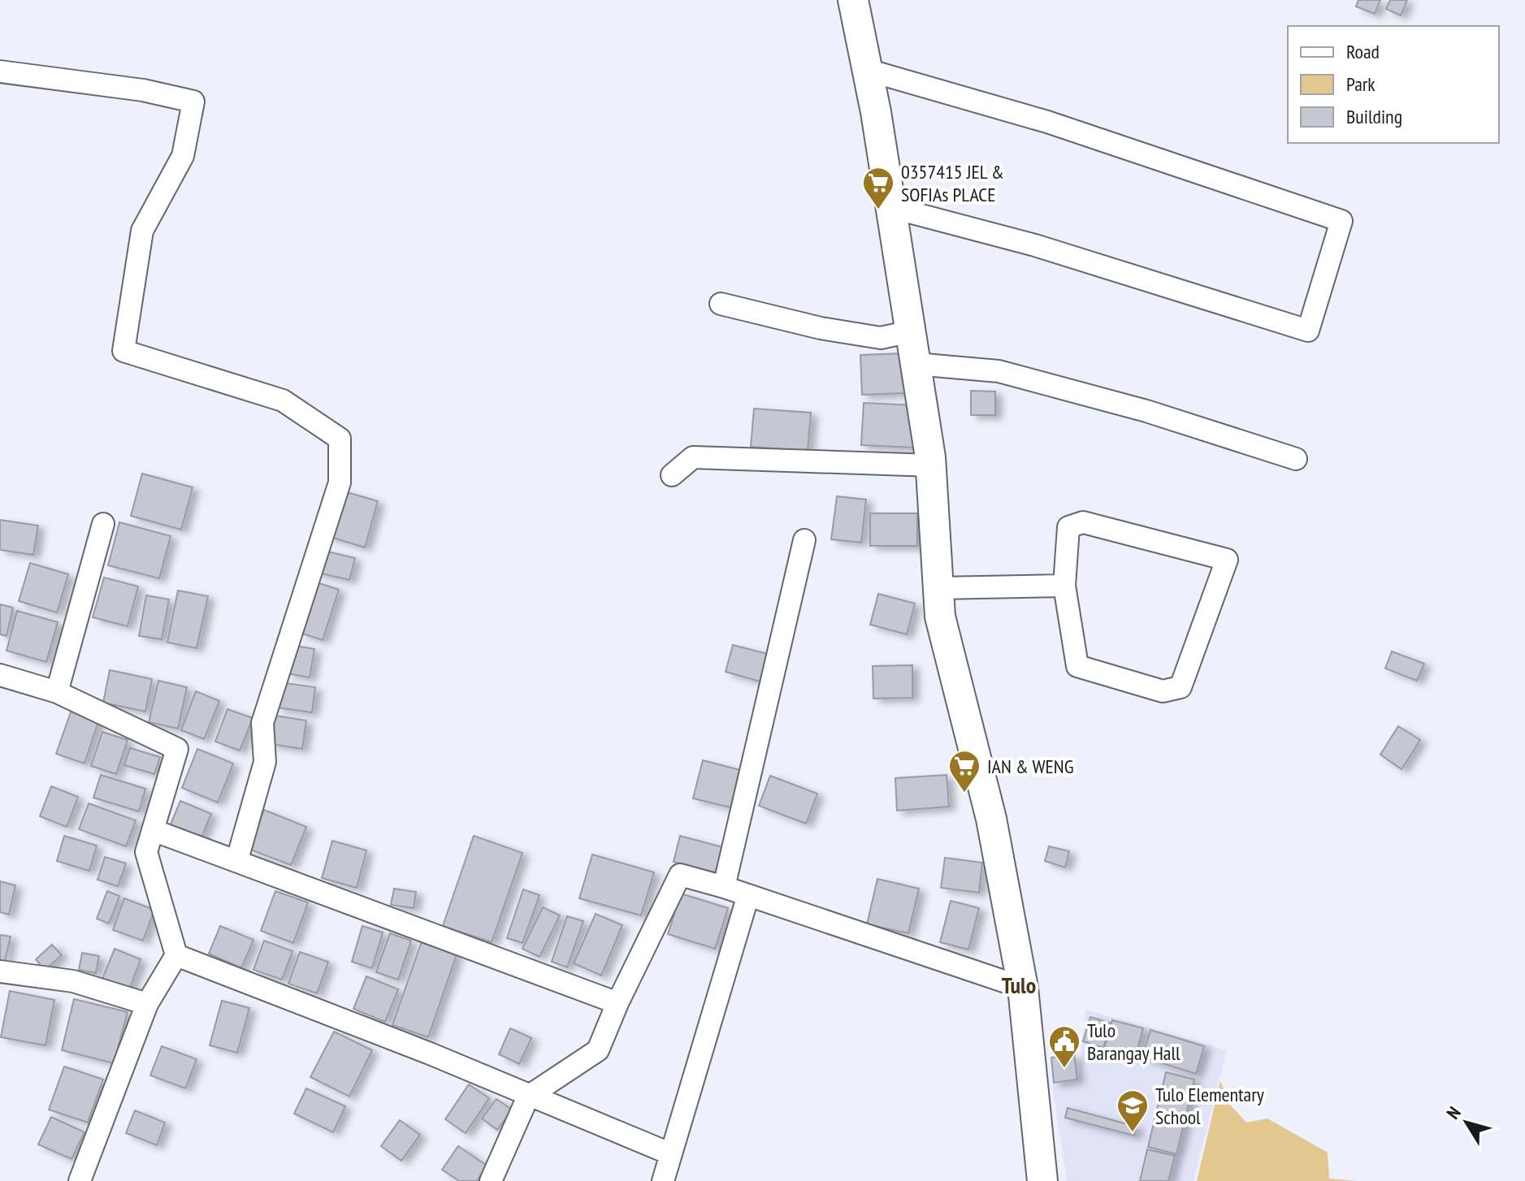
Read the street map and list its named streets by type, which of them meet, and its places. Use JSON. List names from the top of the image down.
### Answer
{
  "districts": ["Tulo"],
  "places": {
    "supermarket": ["0357415 JEL & SOFIAs PLACE", "IAN & WENG"],
    "public building": ["Tulo Barangay Hall"],
    "school or university": ["Tulo Elementary School"]
  },
  "legend": ["Road", "Park", "Building"],
  "north": "top left"
}
